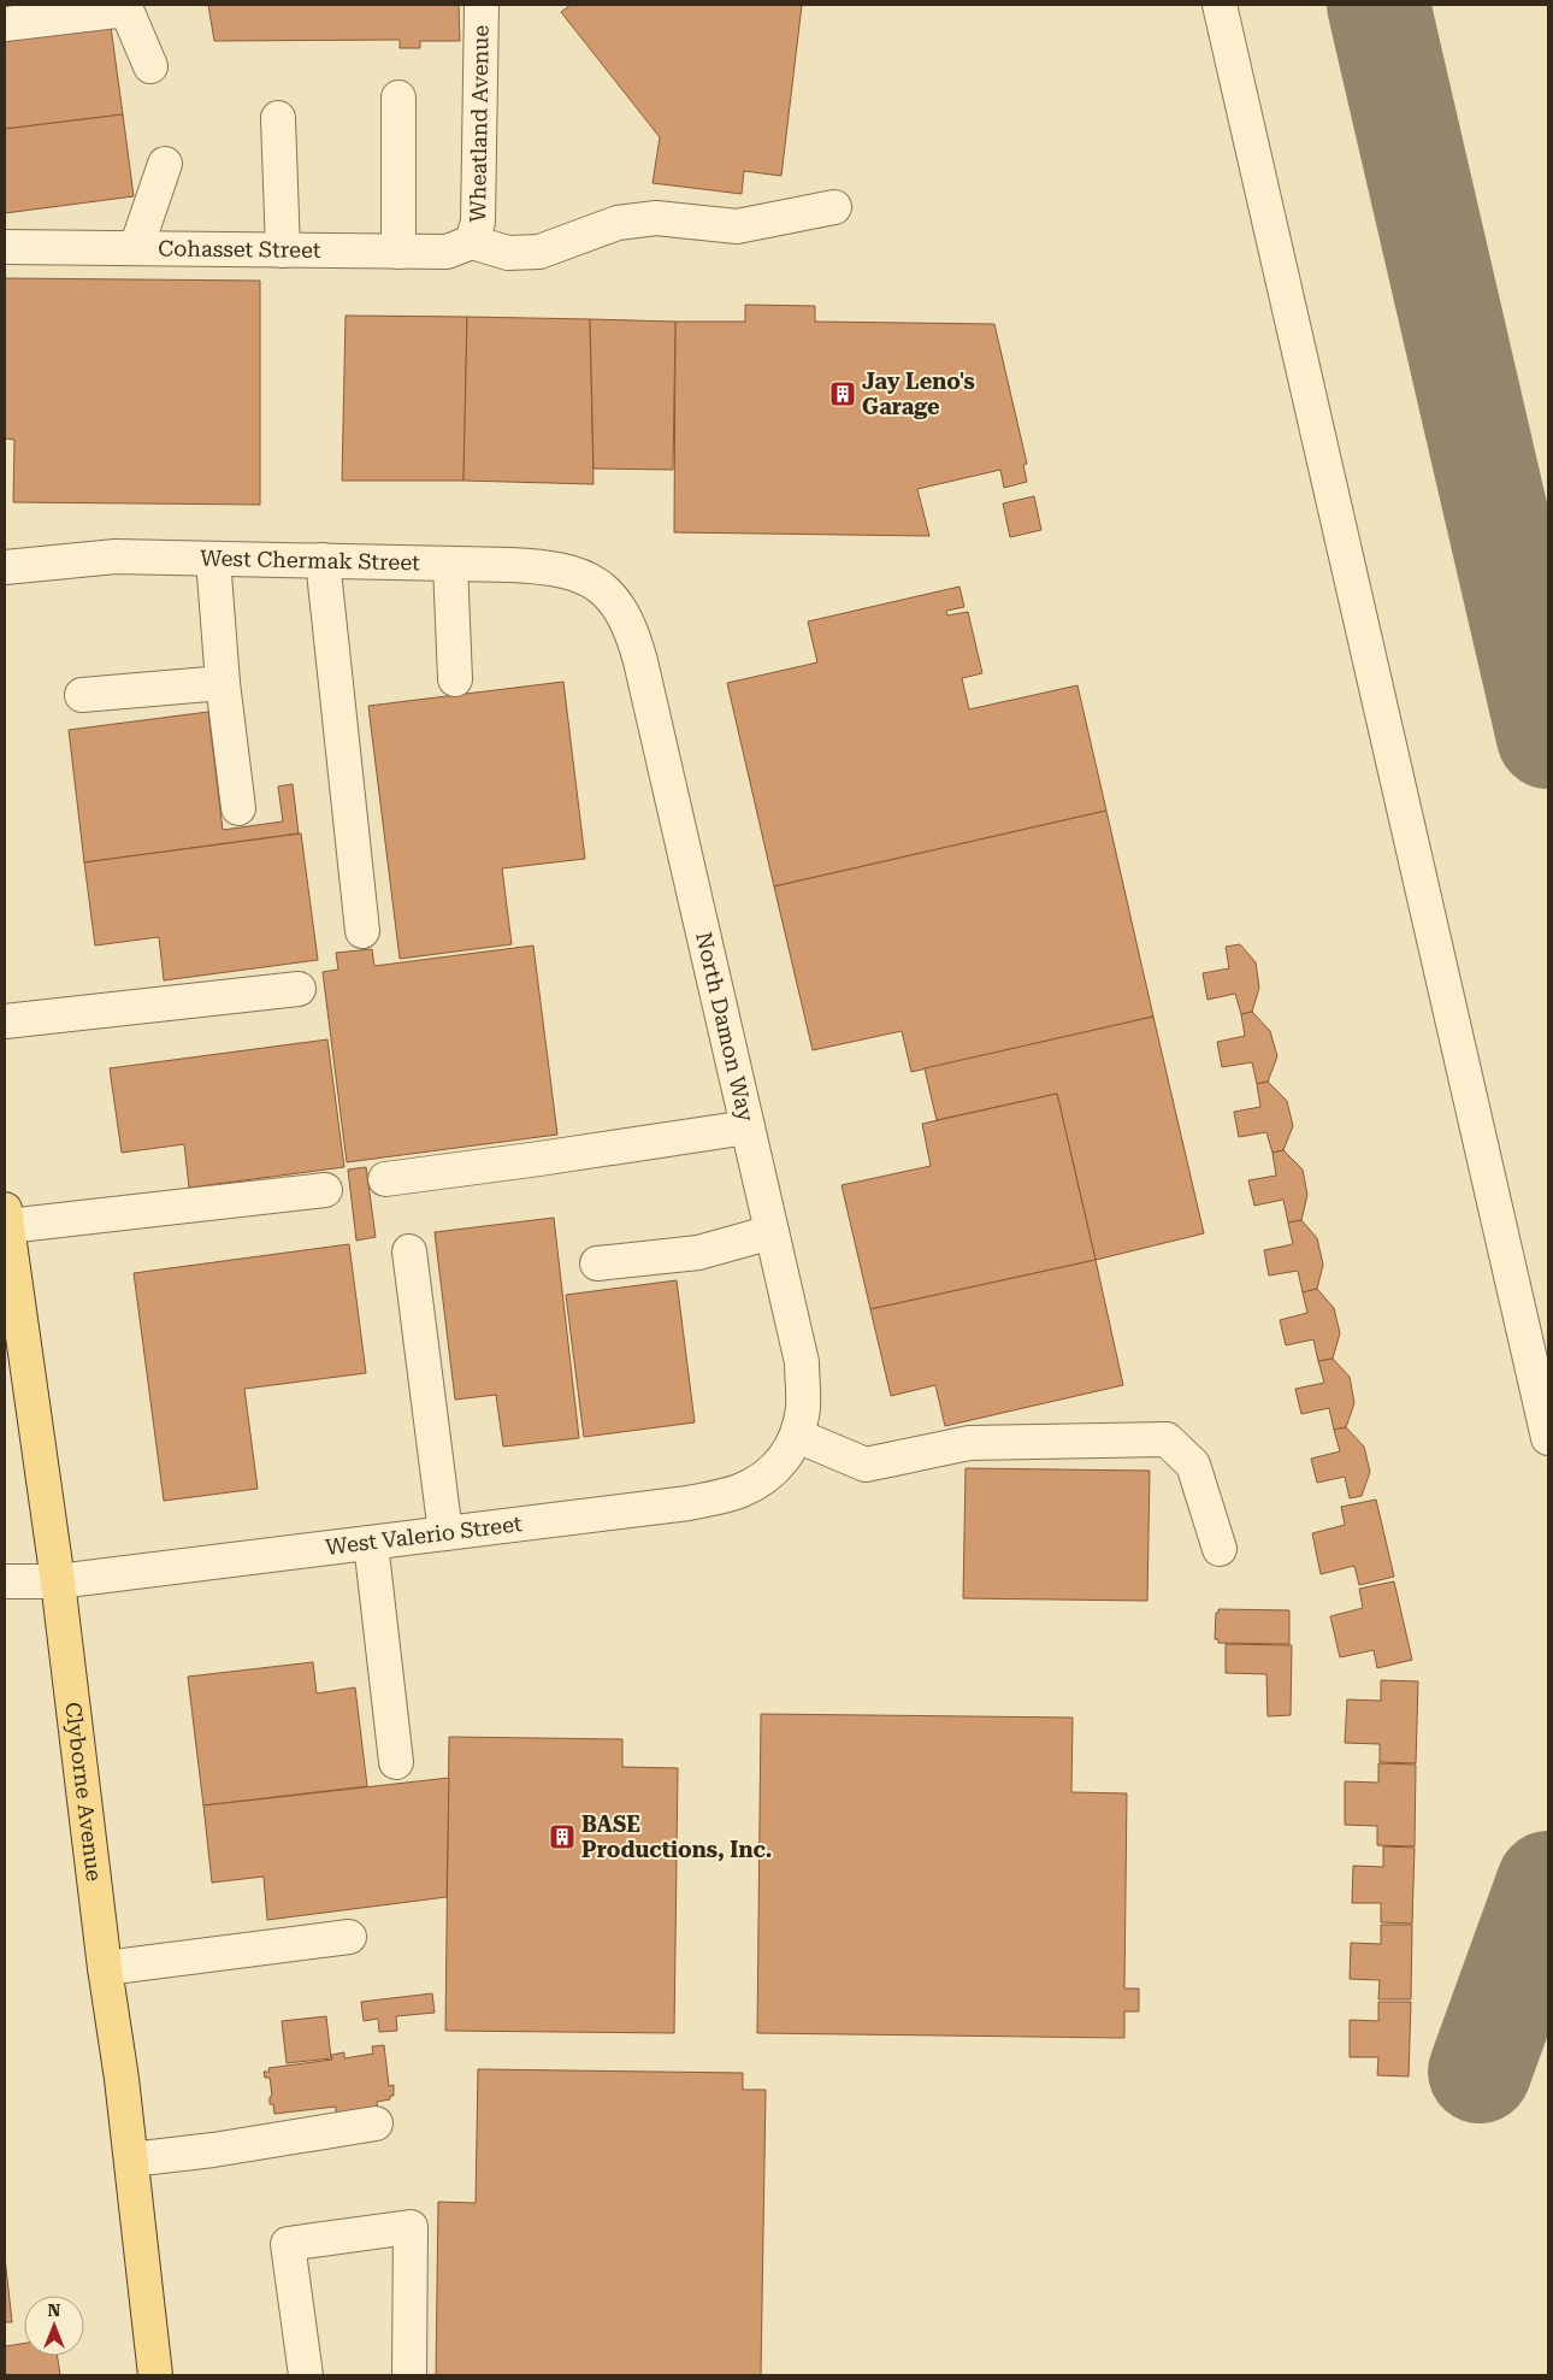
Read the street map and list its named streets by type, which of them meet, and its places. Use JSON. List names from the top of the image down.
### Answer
{
  "streets": {
    "main road": ["Clyborne Avenue"],
    "street": [
      "Wheatland Avenue",
      "Cohasset Street",
      "West Chermak Street",
      "North Damon Way",
      "West Valerio Street"
    ]
  },
  "crossings": [
    ["Wheatland Avenue", "Cohasset Street"],
    ["West Chermak Street", "North Damon Way"],
    ["North Damon Way", "West Valerio Street"],
    ["West Valerio Street", "Clyborne Avenue"]
  ],
  "places": {
    "building": ["Jay Leno's Garage", "BASE Productions, Inc."]
  },
  "north": "top"
}
